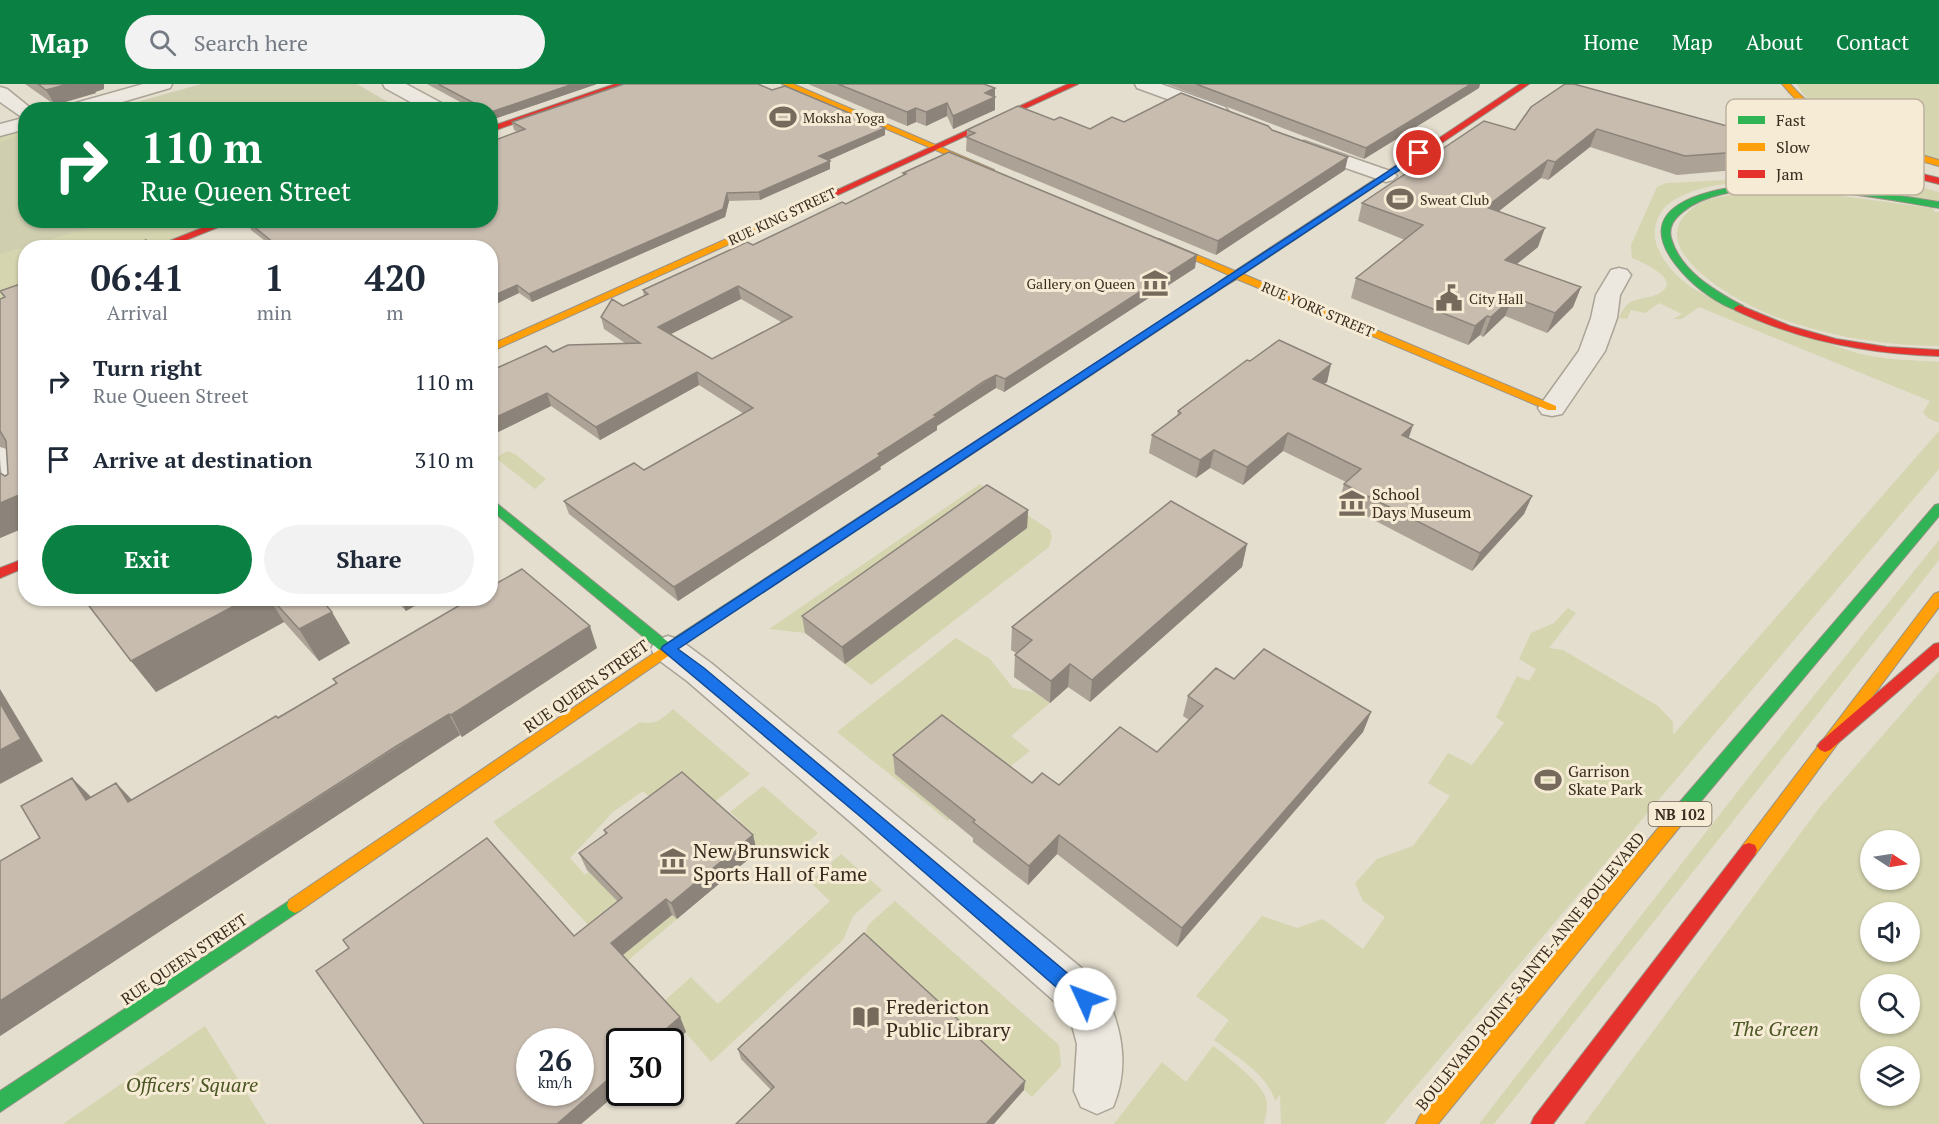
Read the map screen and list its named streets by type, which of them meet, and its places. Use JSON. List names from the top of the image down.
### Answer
{
  "streets": {
    "main road": [
      "RUE KING STREET",
      "RUE YORK STREET",
      "RUE QUEEN STREET",
      "NB 102",
      "BOULEVARD POINT-SAINTE-ANNE BOULEVARD"
    ]
  },
  "crossings": [
    ["RUE YORK STREET", "RUE QUEEN STREET"]
  ],
  "parks": ["The Green", "Officers' Square"],
  "places": {
    "sports": ["Moksha Yoga", "Sweat Club", "Garrison Skate Park"],
    "museum": ["Gallery on Queen", "School Days Museum", "New Brunswick Sports Hall of Fame"],
    "public building": ["City Hall"],
    "library": ["Fredericton Public Library"]
  },
  "legend": ["Fast", "Slow", "Jam"],
  "north": "right",
  "page": {
    "header": "Map",
    "search": "Search here",
    "nav": [
      "Home",
      "Map",
      "About",
      "Contact"
    ],
    "turn": ["110 m", "Rue Queen Street"],
    "eta": [
      "06:41",
      "Arrival",
      "1",
      "min",
      "420",
      "m"
    ],
    "list": [
      {
        "name": "Turn right",
        "note": "Rue Queen Street",
        "value": "110 m"
      },
      {
        "name": "Arrive at destination",
        "value": "310 m"
      }
    ],
    "buttons": ["Exit", "Share"],
    "speed": "26 km/h",
    "limit": "30"
  }
}
